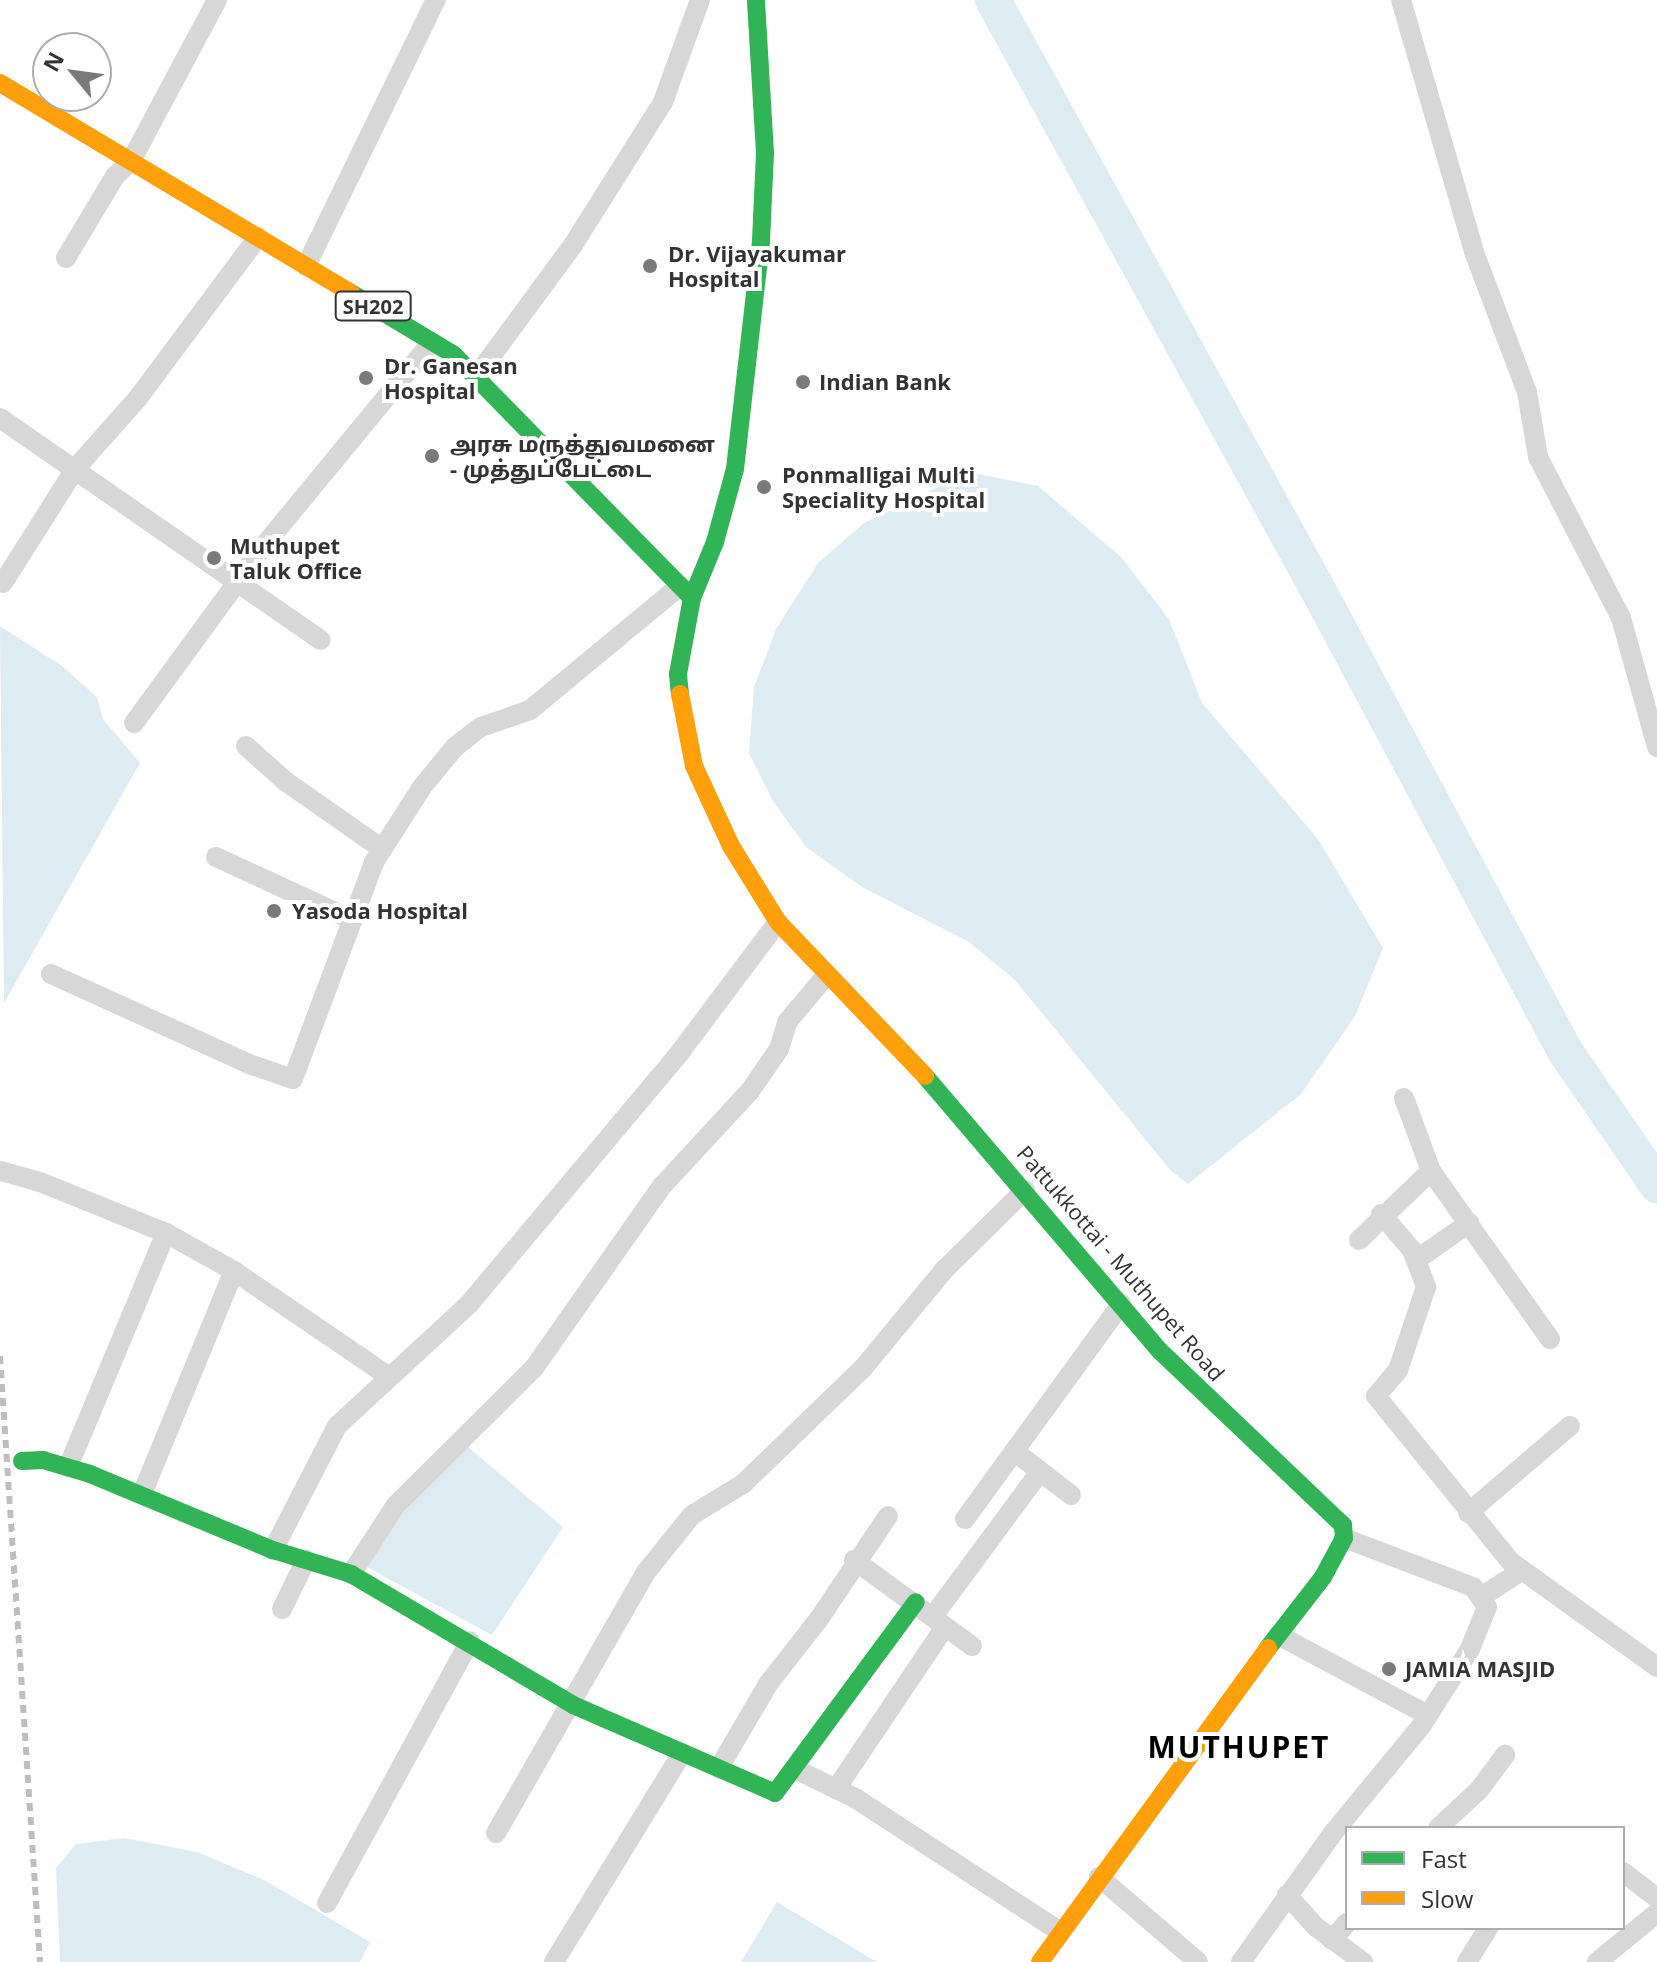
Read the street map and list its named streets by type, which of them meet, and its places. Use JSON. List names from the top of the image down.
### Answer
{
  "streets": {
    "main road": ["SH202", "Pattukkottai - Muthupet Road"]
  },
  "crossings": [
    ["SH202", "Pattukkottai - Muthupet Road"]
  ],
  "districts": ["MUTHUPET"],
  "places": [
    "Dr. Vijayakumar Hospital",
    "Dr. Ganesan Hospital",
    "Indian Bank",
    "அரசு மருத்துவமனை - முத்துப்பேட்டை",
    "Ponmalligai Multi Speciality Hospital",
    "Muthupet Taluk Office",
    "Yasoda Hospital",
    "JAMIA MASJID"
  ],
  "legend": ["Fast", "Slow"],
  "north": "top left"
}
